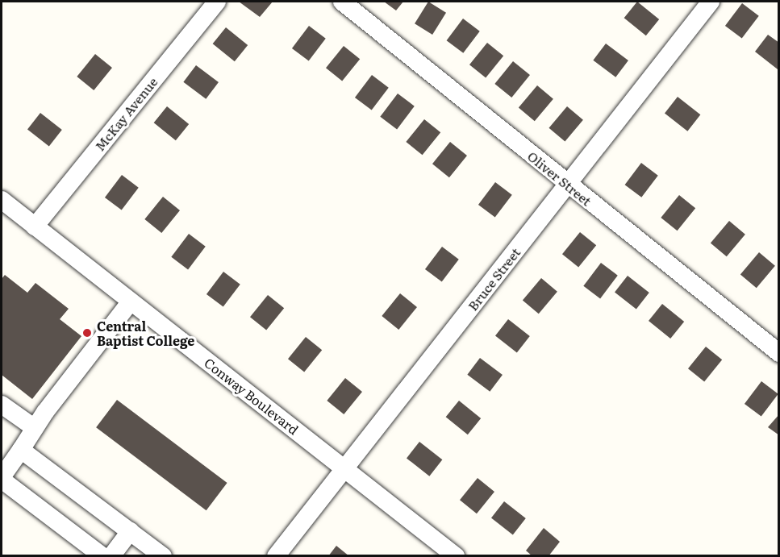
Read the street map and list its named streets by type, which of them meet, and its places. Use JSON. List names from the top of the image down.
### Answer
{
  "streets": {
    "street": [
      "McKay Avenue",
      "Oliver Street",
      "Bruce Street",
      "Conway Boulevard"
    ]
  },
  "crossings": [
    ["McKay Avenue", "Conway Boulevard"],
    ["Oliver Street", "Bruce Street"],
    ["Bruce Street", "Conway Boulevard"]
  ],
  "places": ["Central Baptist College"]
}
